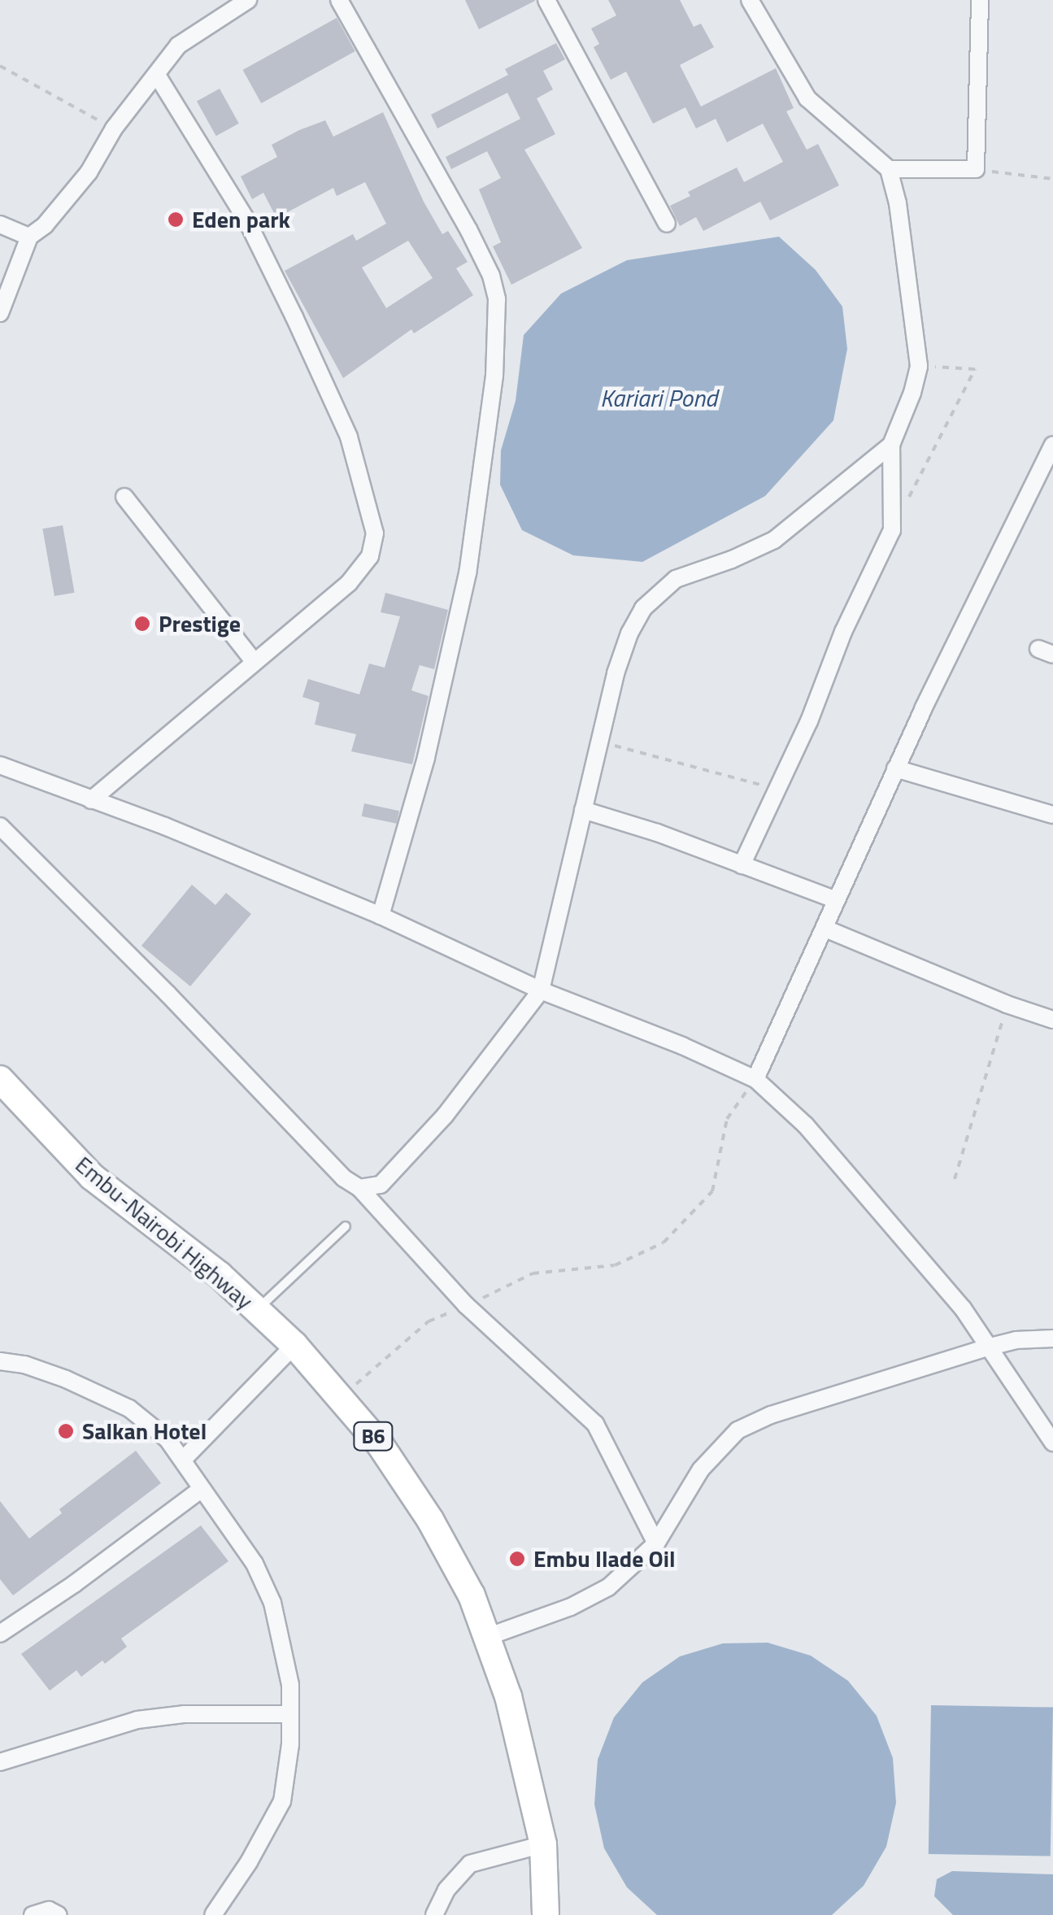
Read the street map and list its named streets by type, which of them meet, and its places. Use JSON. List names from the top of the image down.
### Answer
{
  "streets": {
    "main road": ["Embu-Nairobi Highway", "B6"]
  },
  "water": ["Kariari Pond"],
  "places": [
    "Eden park",
    "Prestige",
    "Salkan Hotel",
    "Embu Ilade Oil"
  ]
}
